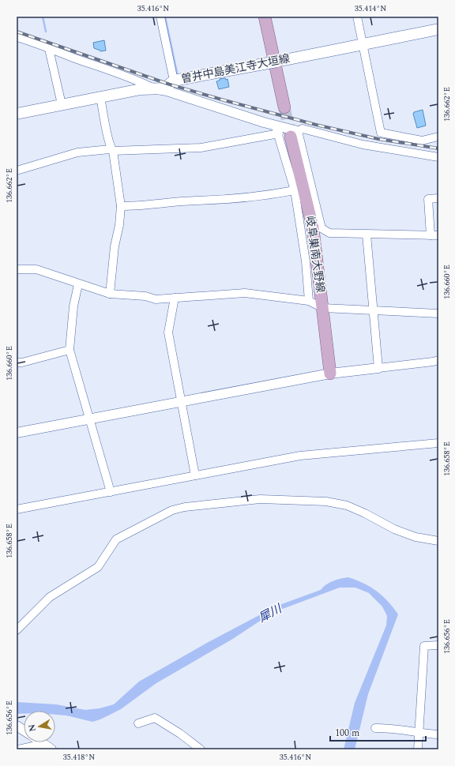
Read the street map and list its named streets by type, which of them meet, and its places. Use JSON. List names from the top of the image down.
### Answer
{
  "streets": {
    "main road": ["曽井中島美江寺大垣線", "岐阜巣南大野線"]
  },
  "water": ["犀川"],
  "scale_bar": "100 m",
  "north": "left",
  "coordinates": [
    "35.416°N",
    "35.414°N",
    "136.662°E",
    "136.660°E",
    "136.658°E",
    "136.656°E",
    "35.418°N"
  ]
}
